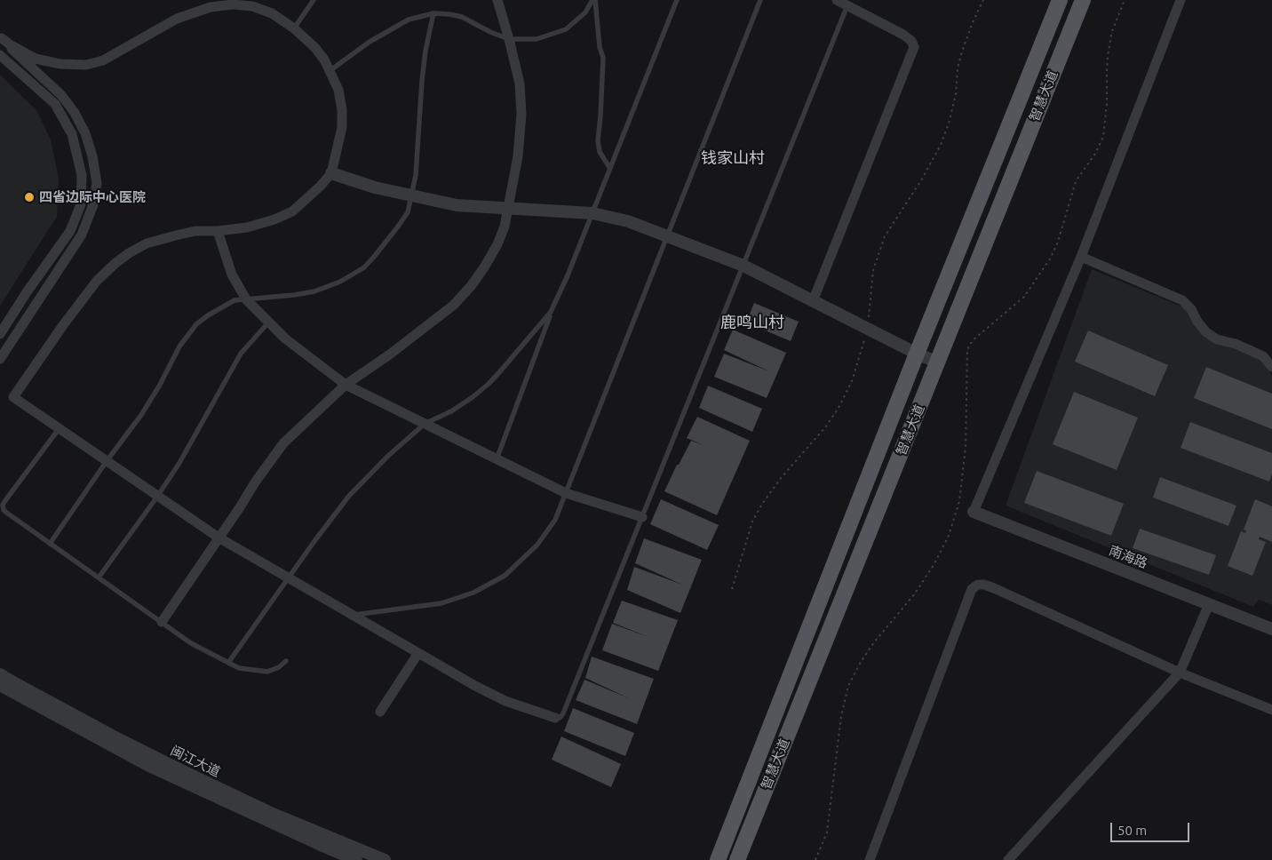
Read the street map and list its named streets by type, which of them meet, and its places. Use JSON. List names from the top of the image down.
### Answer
{
  "streets": {
    "main road": ["智慧大道"],
    "street": ["南海路", "闽江大道"]
  },
  "districts": ["钱家山村", "鹿鸣山村"],
  "places": ["四省边际中心医院"],
  "scale_bar": "50 m"
}
